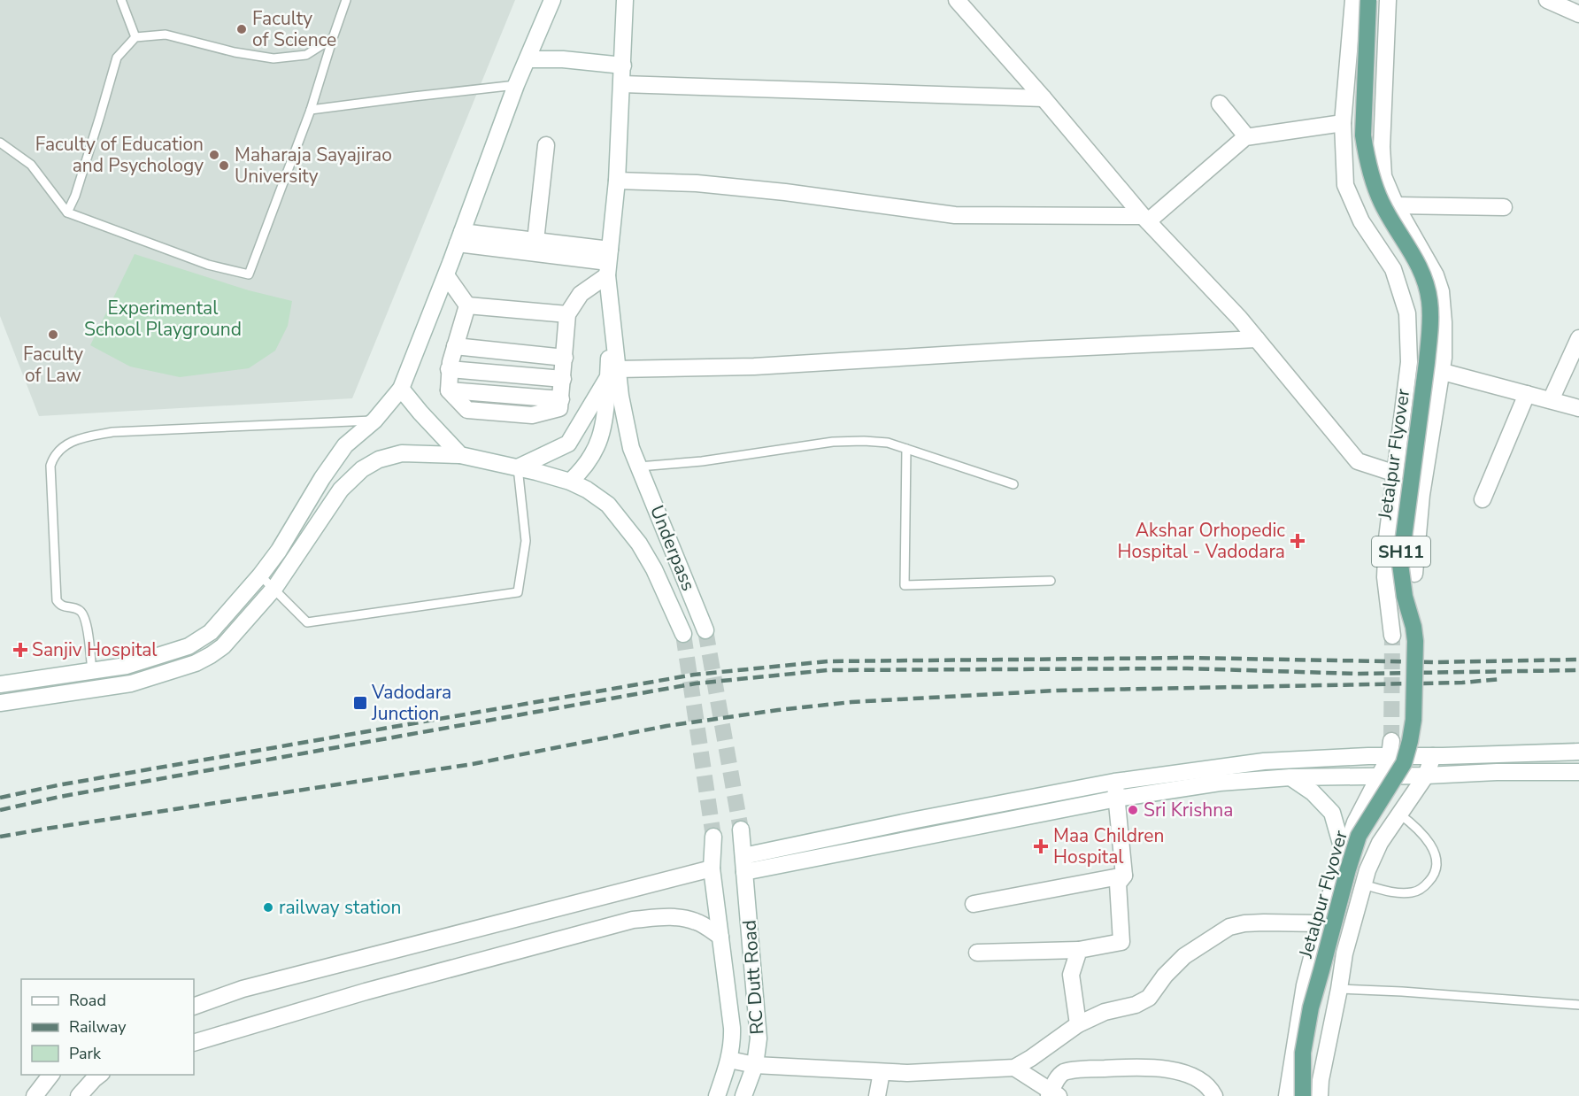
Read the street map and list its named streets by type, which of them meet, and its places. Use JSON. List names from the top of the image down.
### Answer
{
  "streets": {
    "main road": ["Jetalpur Flyover", "SH11"],
    "street": ["Underpass", "RC Dutt Road"]
  },
  "parks": ["Experimental School Playground"],
  "places": {
    "other": [
      "Faculty of Science",
      "Faculty of Education and Psychology",
      "Maharaja Sayajirao University",
      "Faculty of Law",
      "Sri Krishna",
      "railway station"
    ],
    "health": ["Akshar Orhopedic Hospital - Vadodara", "Sanjiv Hospital", "Maa Children Hospital"],
    "transit": ["Vadodara Junction"]
  },
  "legend": ["Road", "Railway", "Park"]
}
